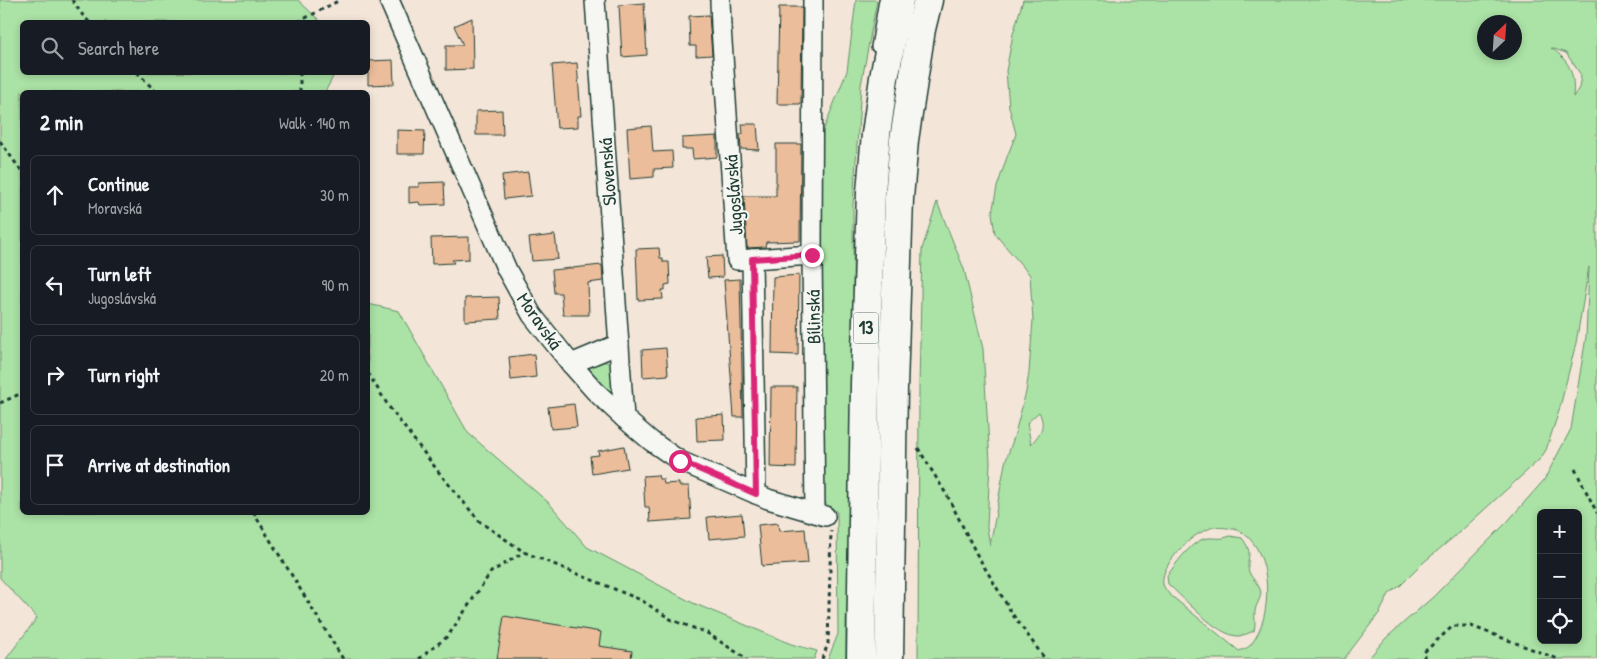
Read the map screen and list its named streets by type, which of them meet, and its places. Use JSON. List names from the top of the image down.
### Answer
{
  "streets": {
    "highway": ["13"],
    "street": [
      "Slovenská",
      "Jugoslávská",
      "Bílinská",
      "Moravská"
    ]
  },
  "crossings": [
    ["Slovenská", "Moravská"],
    ["Jugoslávská", "Moravská"],
    ["Bílinská", "Moravská"]
  ],
  "north": "top right",
  "page": {
    "search": "Search here",
    "heading": ["2 min", "Walk · 140 m"],
    "list": [
      ["Continue", "Moravská", "30 m"],
      ["Turn left", "Jugoslávská", "90 m"],
      ["Turn right", "20 m"],
      "Arrive at destination"
    ],
    "map_buttons": ["+", "−"]
  }
}
